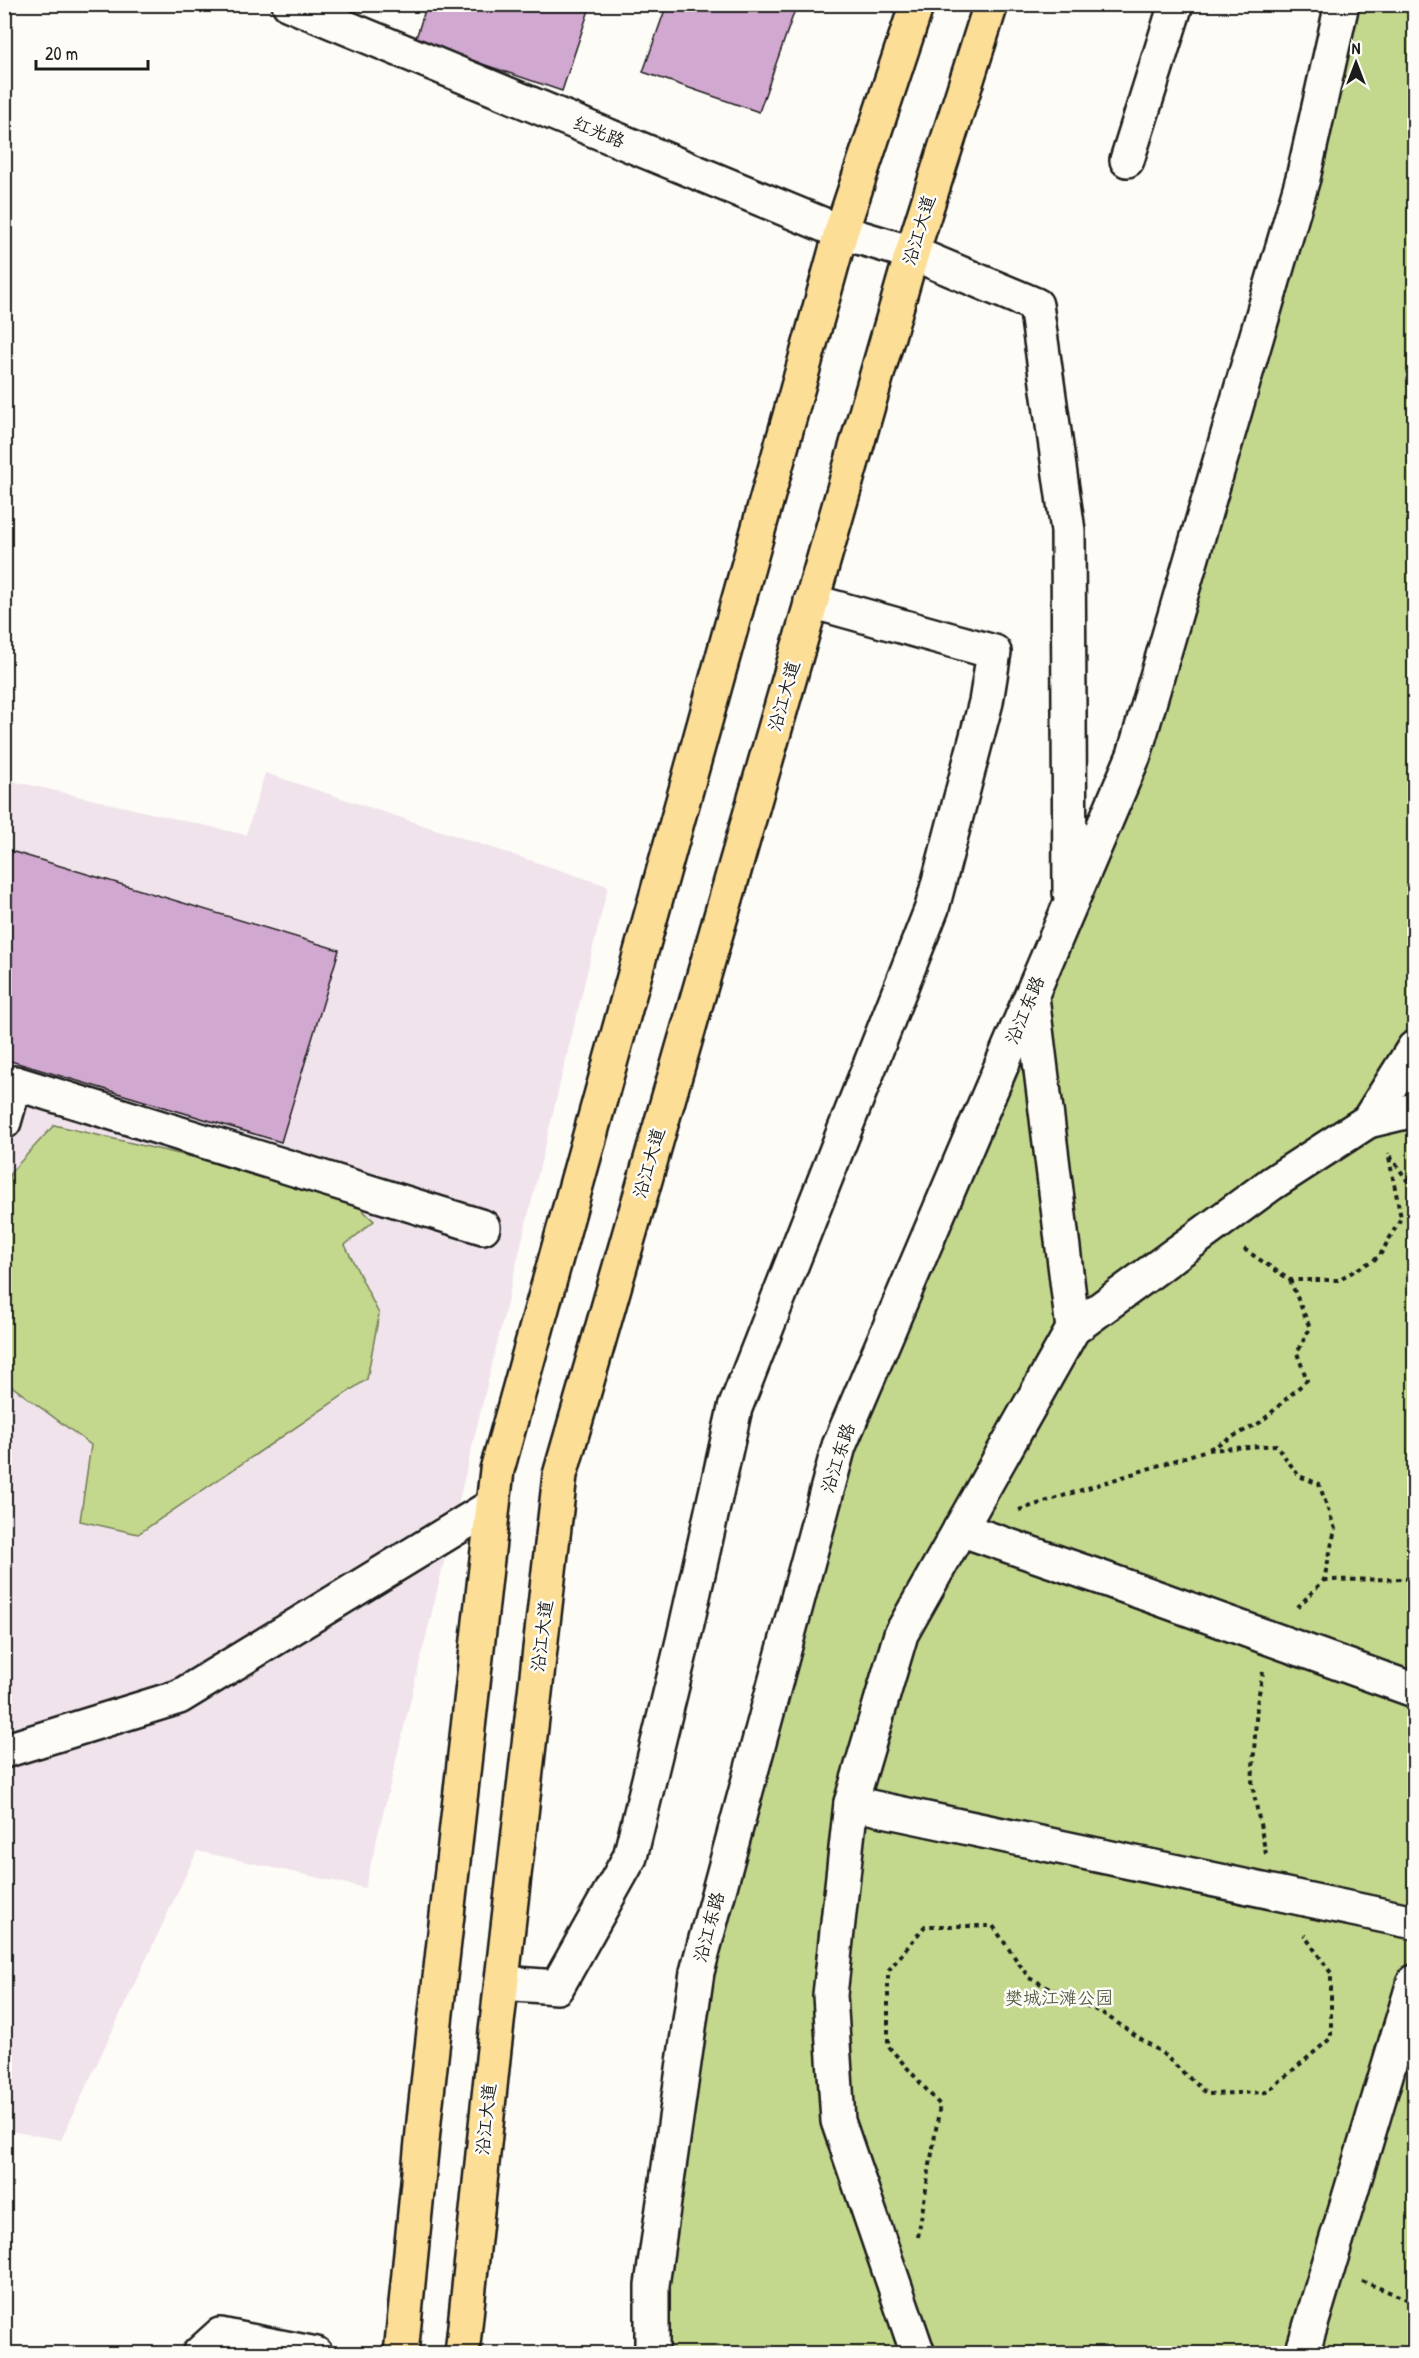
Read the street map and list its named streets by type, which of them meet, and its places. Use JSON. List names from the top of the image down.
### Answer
{
  "streets": {
    "main road": ["沿江大道"],
    "street": ["红光路", "沿江东路"]
  },
  "crossings": [
    ["红光路", "沿江大道"],
    ["红光路", "沿江东路"]
  ],
  "parks": ["樊城江滩公园"],
  "scale_bar": "20 m",
  "north": "top"
}
